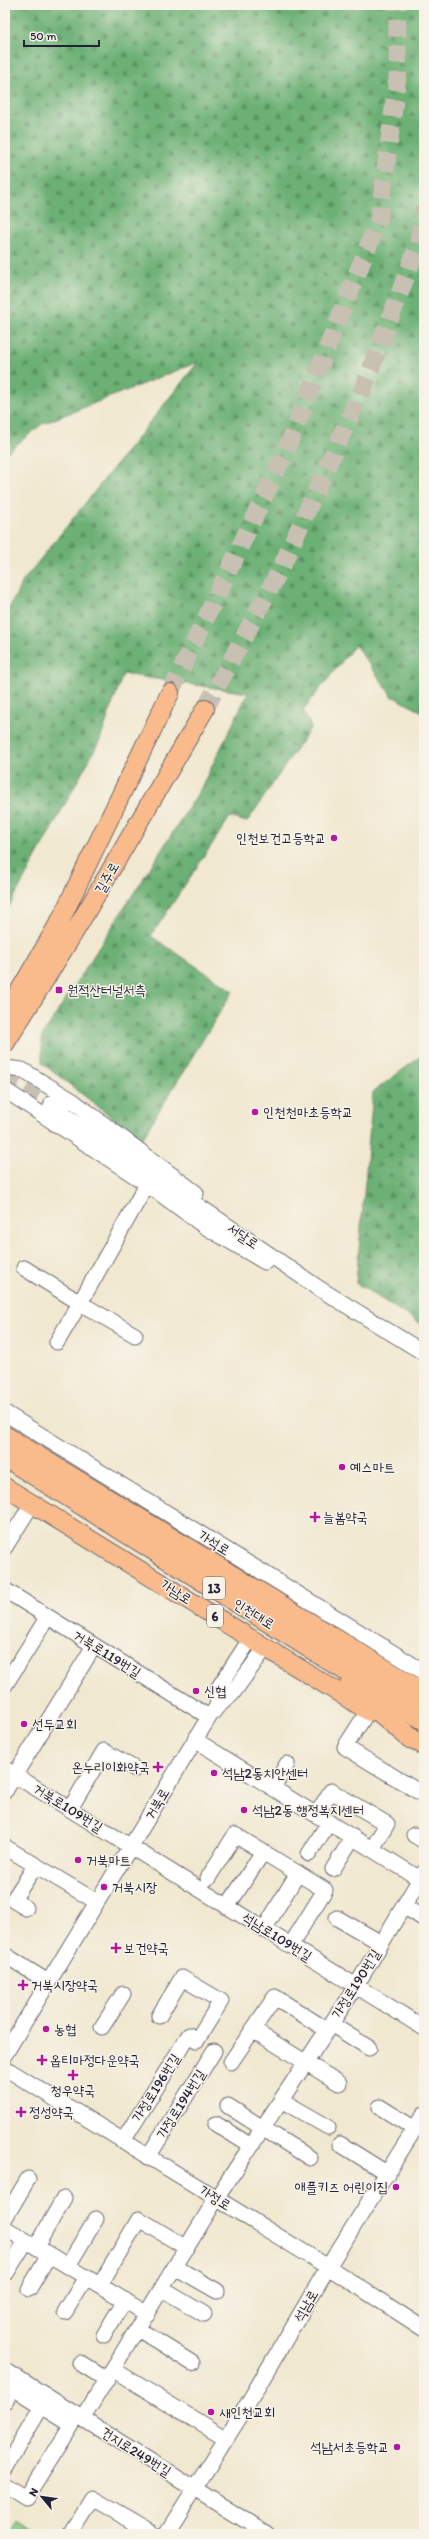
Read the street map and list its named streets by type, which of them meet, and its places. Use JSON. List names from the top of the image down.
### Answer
{
  "streets": {
    "highway": ["13", "인천대로"],
    "main road": ["길주로", "가남로", "6"],
    "street": [
      "서달로",
      "가석로",
      "거북로119번길",
      "거북로",
      "거북로109번길",
      "석남로109번길",
      "가정로190번길",
      "가정로196번길",
      "가정로194번길",
      "가정로",
      "석남로",
      "건지로249번길"
    ]
  },
  "crossings": [
    ["거북로119번길", "거북로"],
    ["거북로", "거북로109번길"],
    ["거북로", "석남로109번길"],
    ["거북로109번길", "석남로109번길"],
    ["석남로109번길", "가정로190번길"],
    ["가정로190번길", "가정로"],
    ["가정로190번길", "건지로249번길"],
    ["가정로196번길", "가정로"],
    ["가정로194번길", "가정로"],
    ["가정로", "석남로"],
    ["석남로", "건지로249번길"]
  ],
  "places": {
    "other": [
      "인천보건고등학교",
      "인천천마초등학교",
      "예스마트",
      "신협",
      "선두교회",
      "석남2동치안센터",
      "석남2동 행정복지센터",
      "거북마트",
      "거북시장",
      "농협",
      "애플키즈 어린이집",
      "새인천교회",
      "석남서초등학교"
    ],
    "transit": ["원적산터널서측"],
    "health": [
      "늘봄약국",
      "온누리이화약국",
      "보건약국",
      "거북시장약국",
      "옵티마정다운약국",
      "청우약국",
      "정성약국"
    ]
  },
  "scale_bar": "50 m",
  "north": "top left"
}
